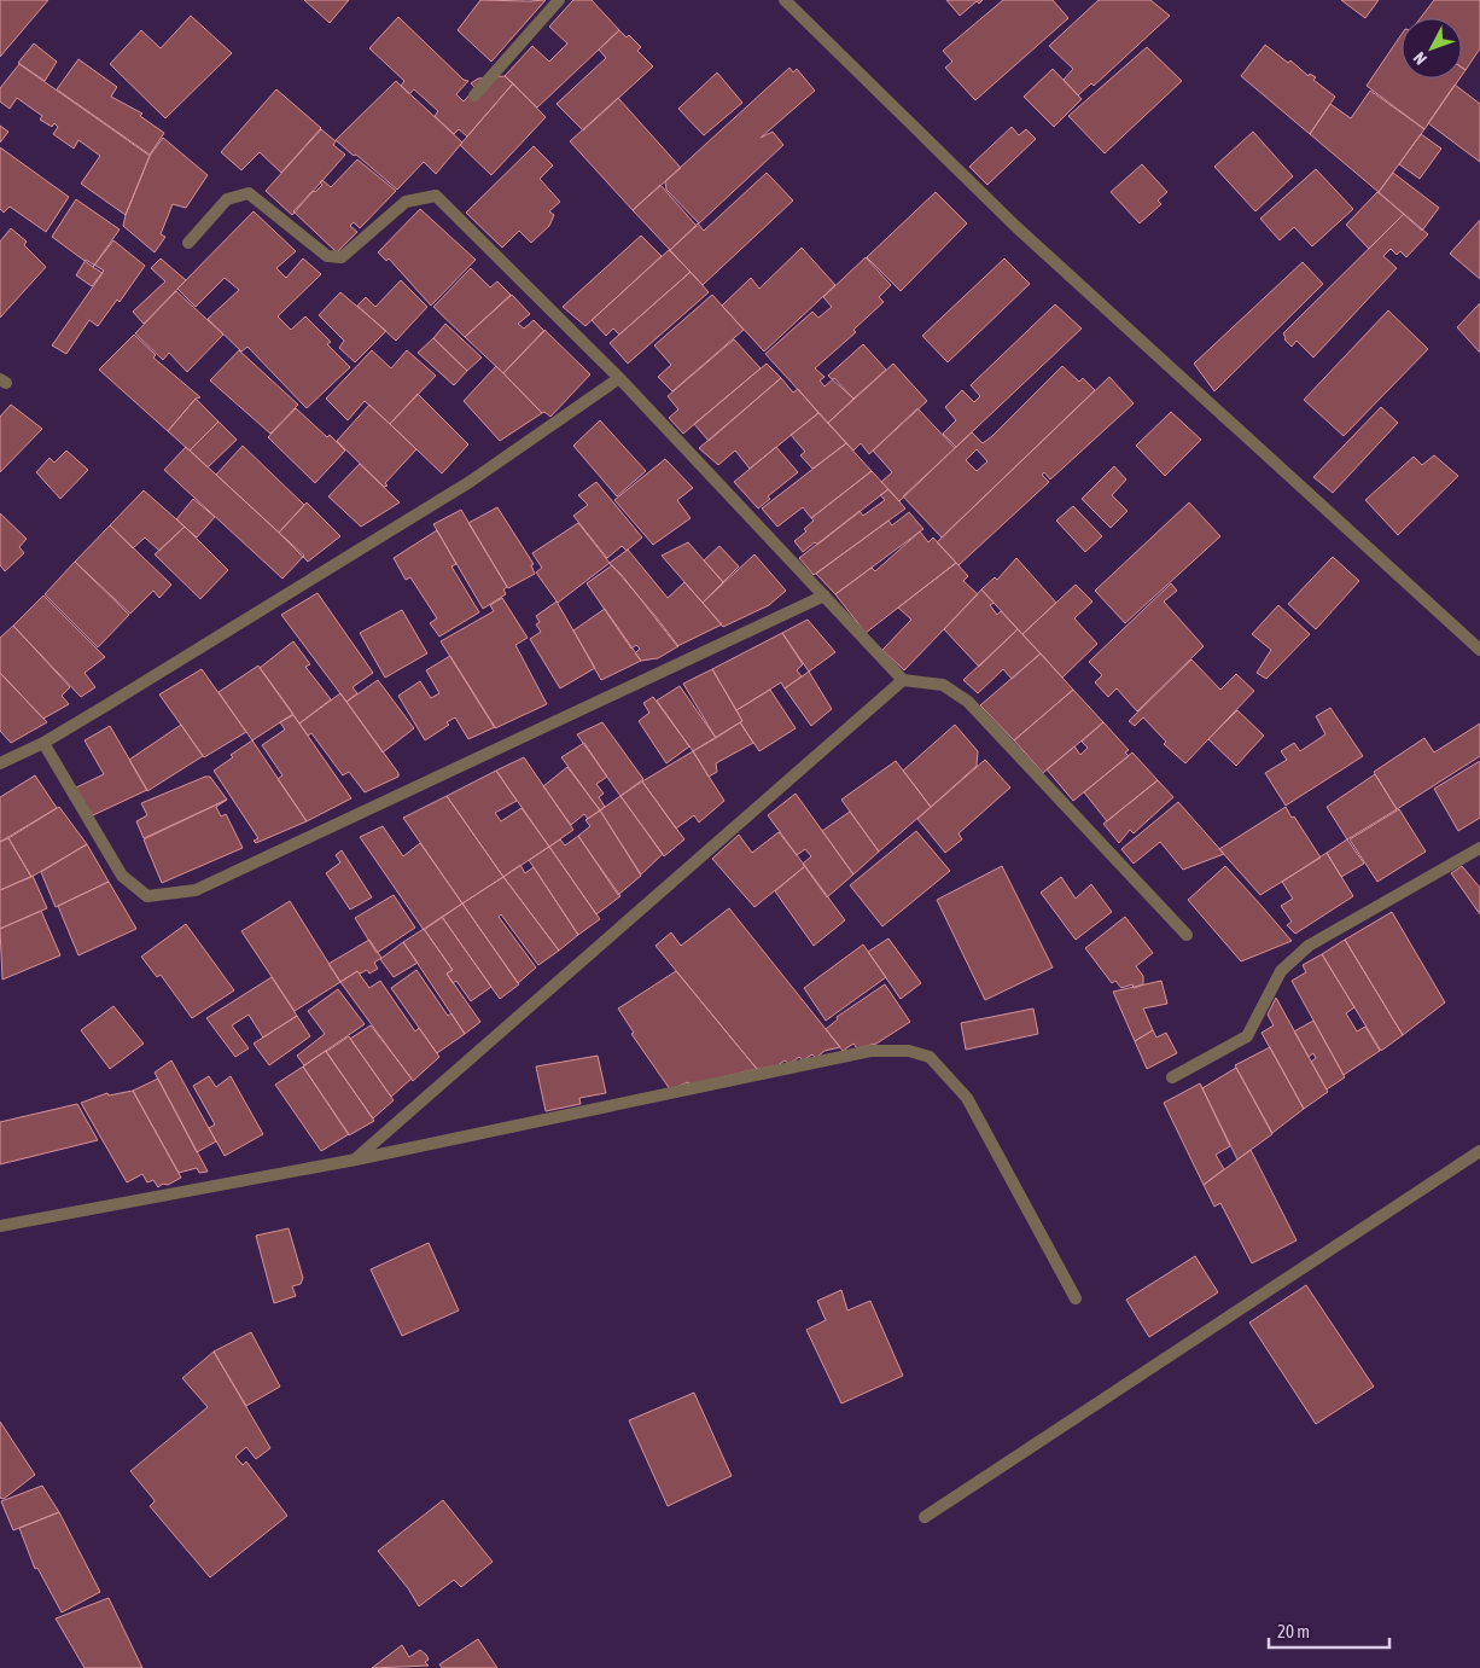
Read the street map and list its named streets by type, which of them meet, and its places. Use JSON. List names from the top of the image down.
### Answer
{
  "scale_bar": "20 m",
  "north": "bottom left"
}
